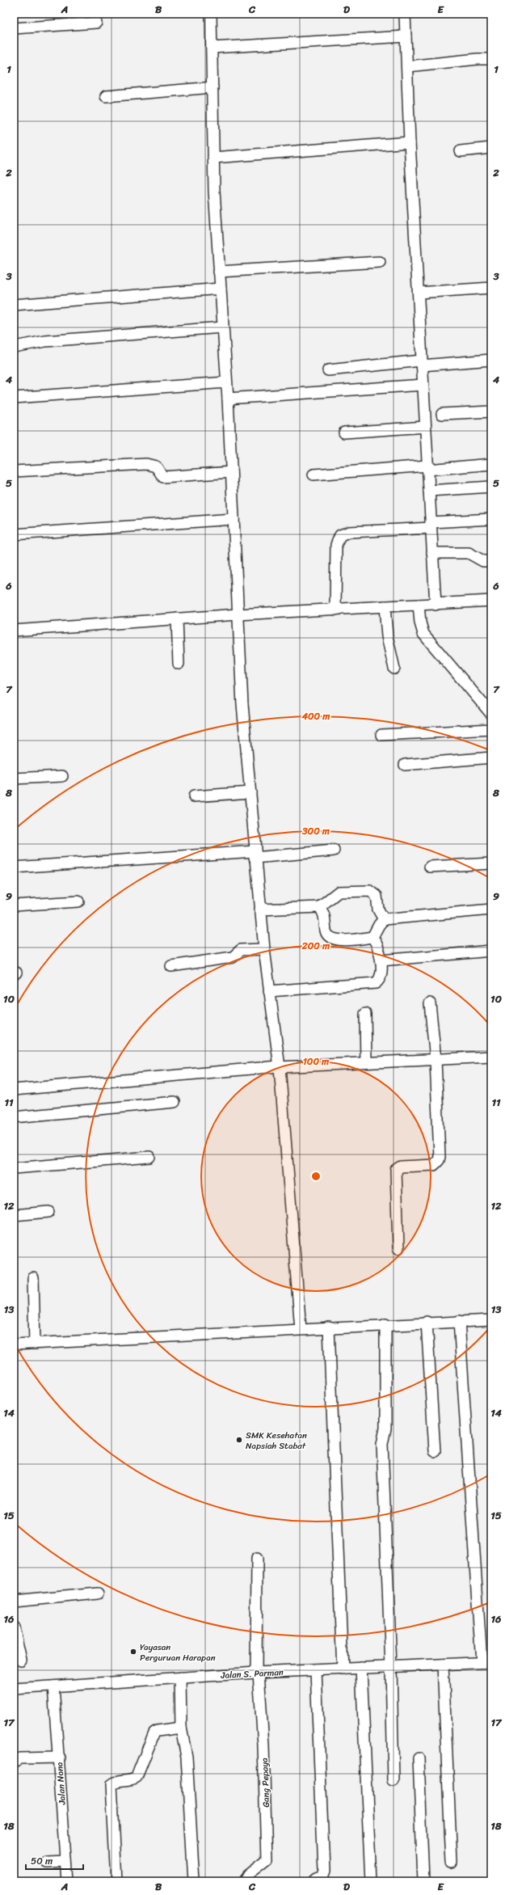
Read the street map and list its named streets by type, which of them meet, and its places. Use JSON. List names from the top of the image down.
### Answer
{
  "streets": {
    "street": ["Jalan S. Parman", "Gang Pepaya", "Jalan Nona"]
  },
  "crossings": [
    ["Jalan S. Parman", "Gang Pepaya"],
    ["Jalan S. Parman", "Jalan Nona"]
  ],
  "places": ["SMK Kesehatan Napsiah Stabat", "Yayasan Perguruan Harapan"],
  "scale_bar": "50 m",
  "grid": {
    "columns": [
      "A",
      "B",
      "C",
      "D",
      "E"
    ],
    "rows": [
      "1",
      "2",
      "3",
      "4",
      "5",
      "6",
      "7",
      "8",
      "9",
      "10",
      "11",
      "12",
      "13",
      "14",
      "15",
      "16",
      "17",
      "18"
    ]
  },
  "rings": [
    "400 m",
    "300 m",
    "200 m",
    "100 m"
  ]
}
